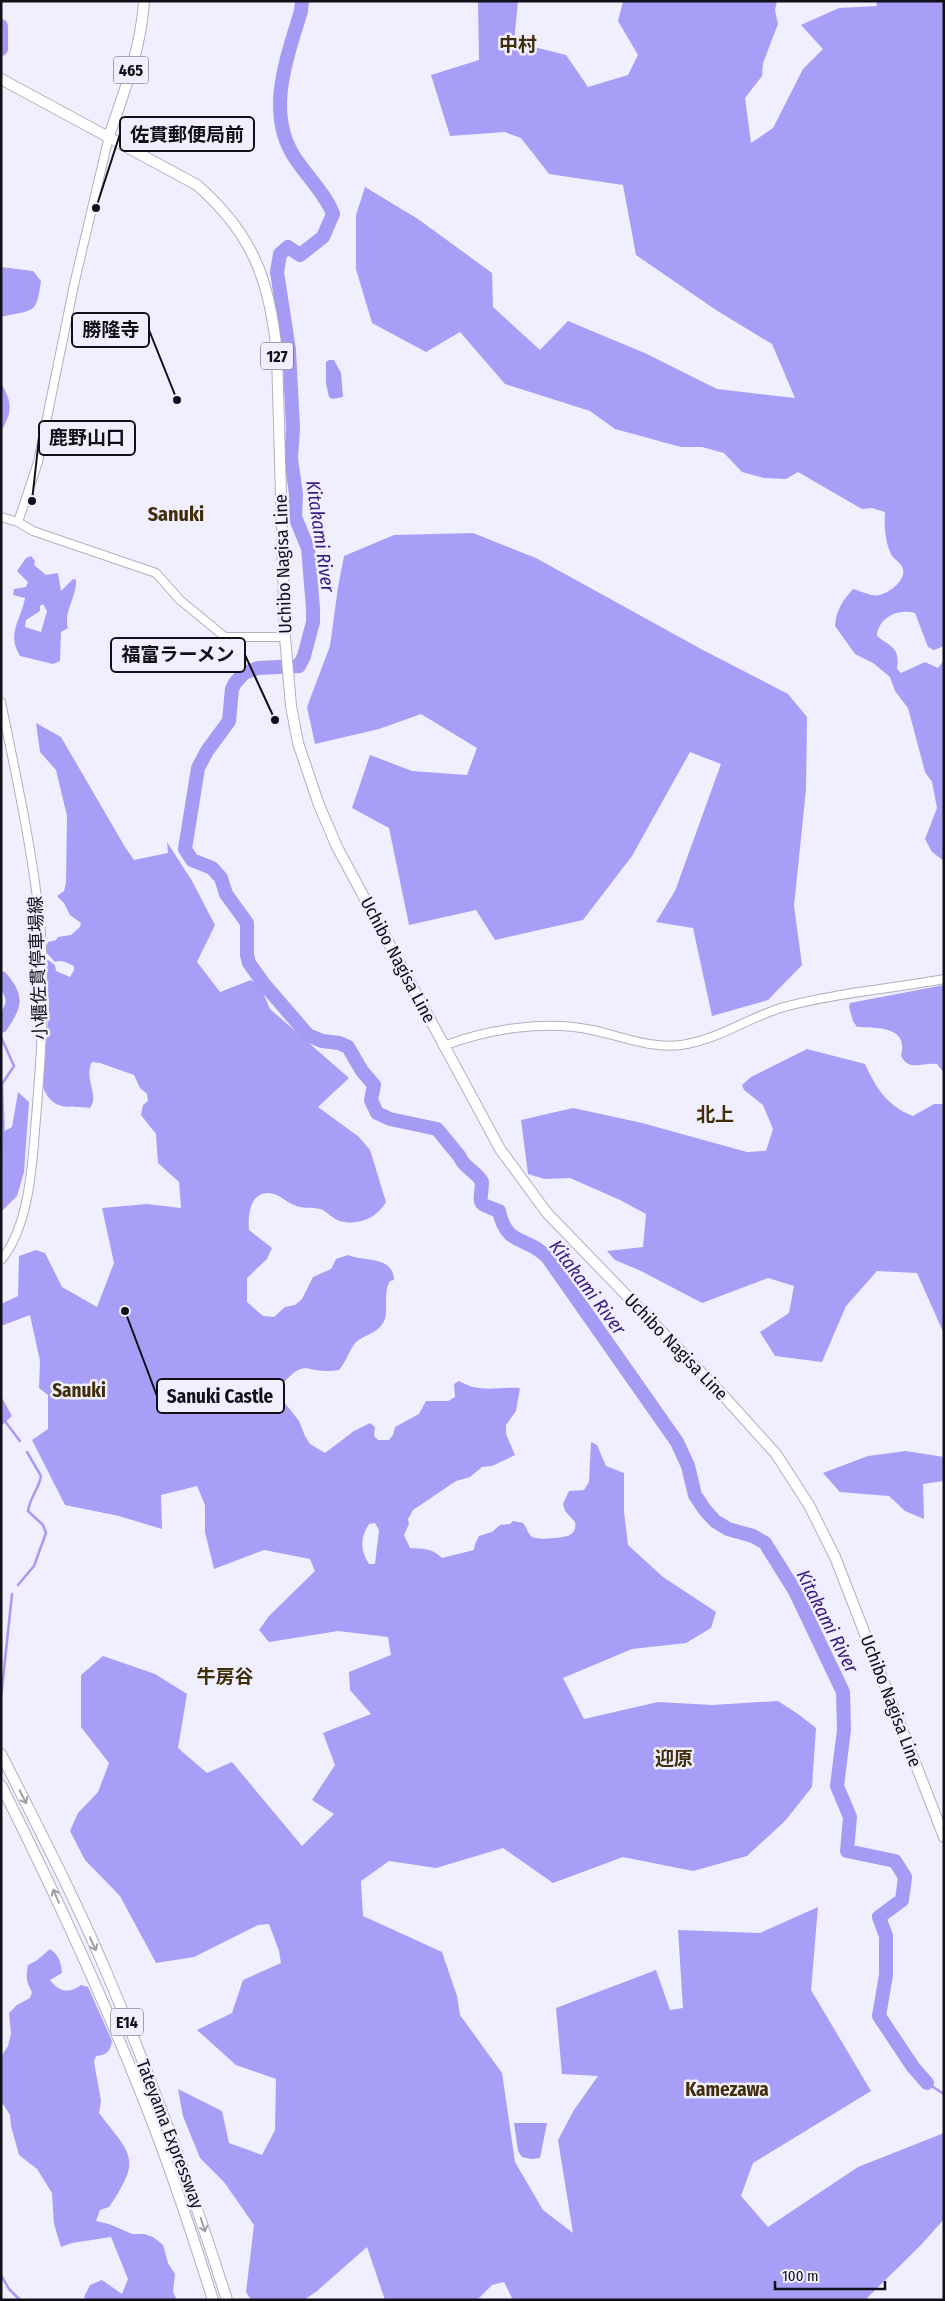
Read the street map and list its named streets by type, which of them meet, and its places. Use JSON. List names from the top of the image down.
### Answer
{
  "streets": {
    "highway": [
      "465",
      "127",
      "Uchibo Nagisa Line",
      "E14",
      "Tateyama Expressway"
    ],
    "main road": ["小櫃佐貫停車場線"]
  },
  "crossings": [
    ["465", "Uchibo Nagisa Line"]
  ],
  "districts": [
    "中村",
    "Sanuki",
    "北上",
    "Sanuki",
    "牛房谷",
    "迎原",
    "Kamezawa"
  ],
  "water": ["Kitakami River"],
  "places": [
    "佐貫郵便局前",
    "勝隆寺",
    "鹿野山口",
    "福富ラーメン",
    "Sanuki Castle"
  ],
  "scale_bar": "100 m"
}
